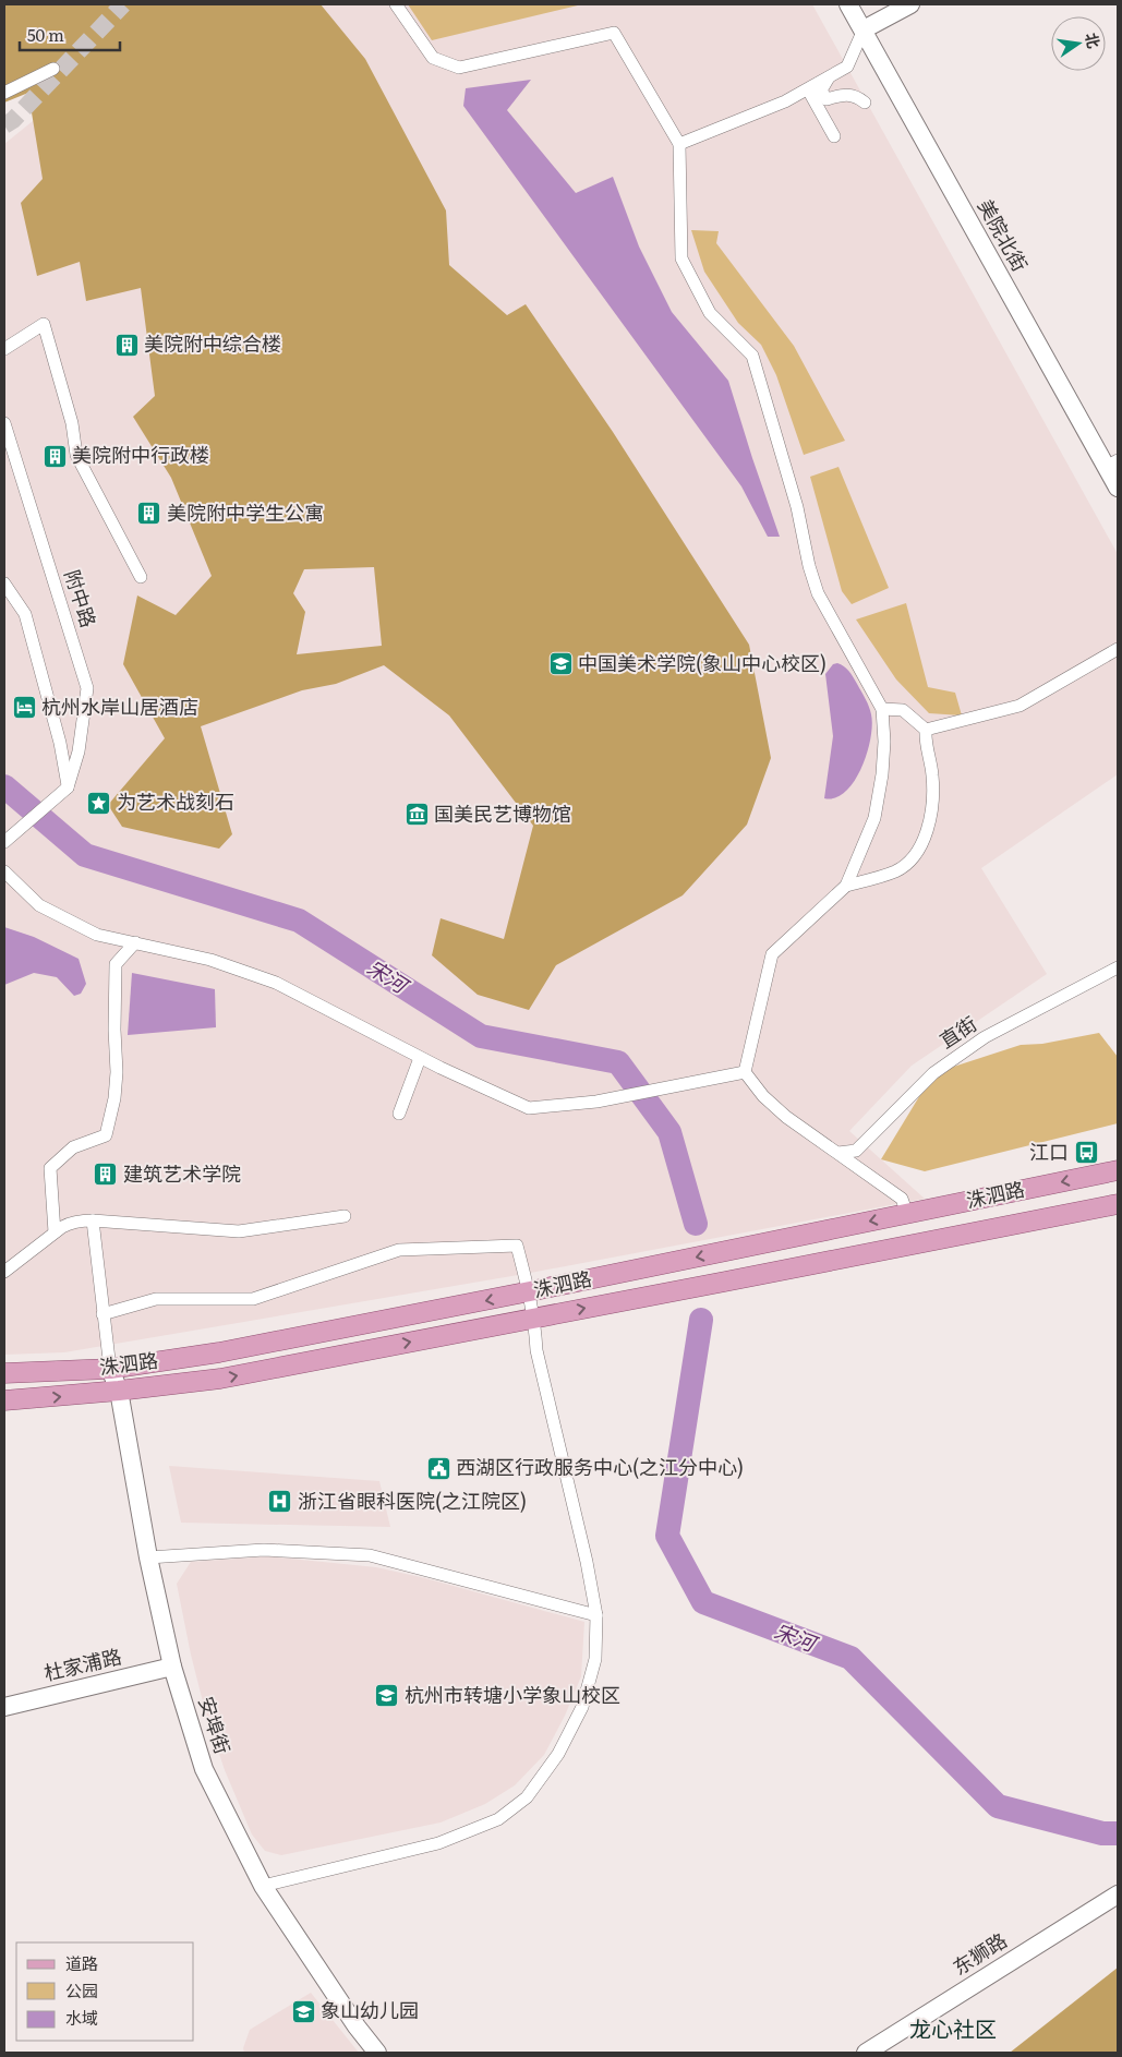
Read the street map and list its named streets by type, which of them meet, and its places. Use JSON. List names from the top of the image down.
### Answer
{
  "streets": {
    "main road": ["洙泗路"],
    "street": [
      "美院北街",
      "附中路",
      "直街",
      "杜家浦路",
      "安埠街",
      "东狮路"
    ]
  },
  "crossings": [
    ["洙泗路", "安埠街"],
    ["杜家浦路", "安埠街"]
  ],
  "districts": ["龙心社区"],
  "water": ["宋河"],
  "places": {
    "building": [
      "美院附中综合楼",
      "美院附中行政楼",
      "美院附中学生公寓",
      "建筑艺术学院"
    ],
    "school or university": ["中国美术学院(象山中心校区)", "杭州市转塘小学象山校区", "象山幼儿园"],
    "hotel": ["杭州水岸山居酒店"],
    "place": ["为艺术战刻石"],
    "museum": ["国美民艺博物馆"],
    "bus stop": ["江口"],
    "public building": ["西湖区行政服务中心(之江分中心)"],
    "hospital": ["浙江省眼科医院(之江院区)"]
  },
  "legend": ["道路", "公园", "水域"],
  "scale_bar": "50 m",
  "north": "right"
}
